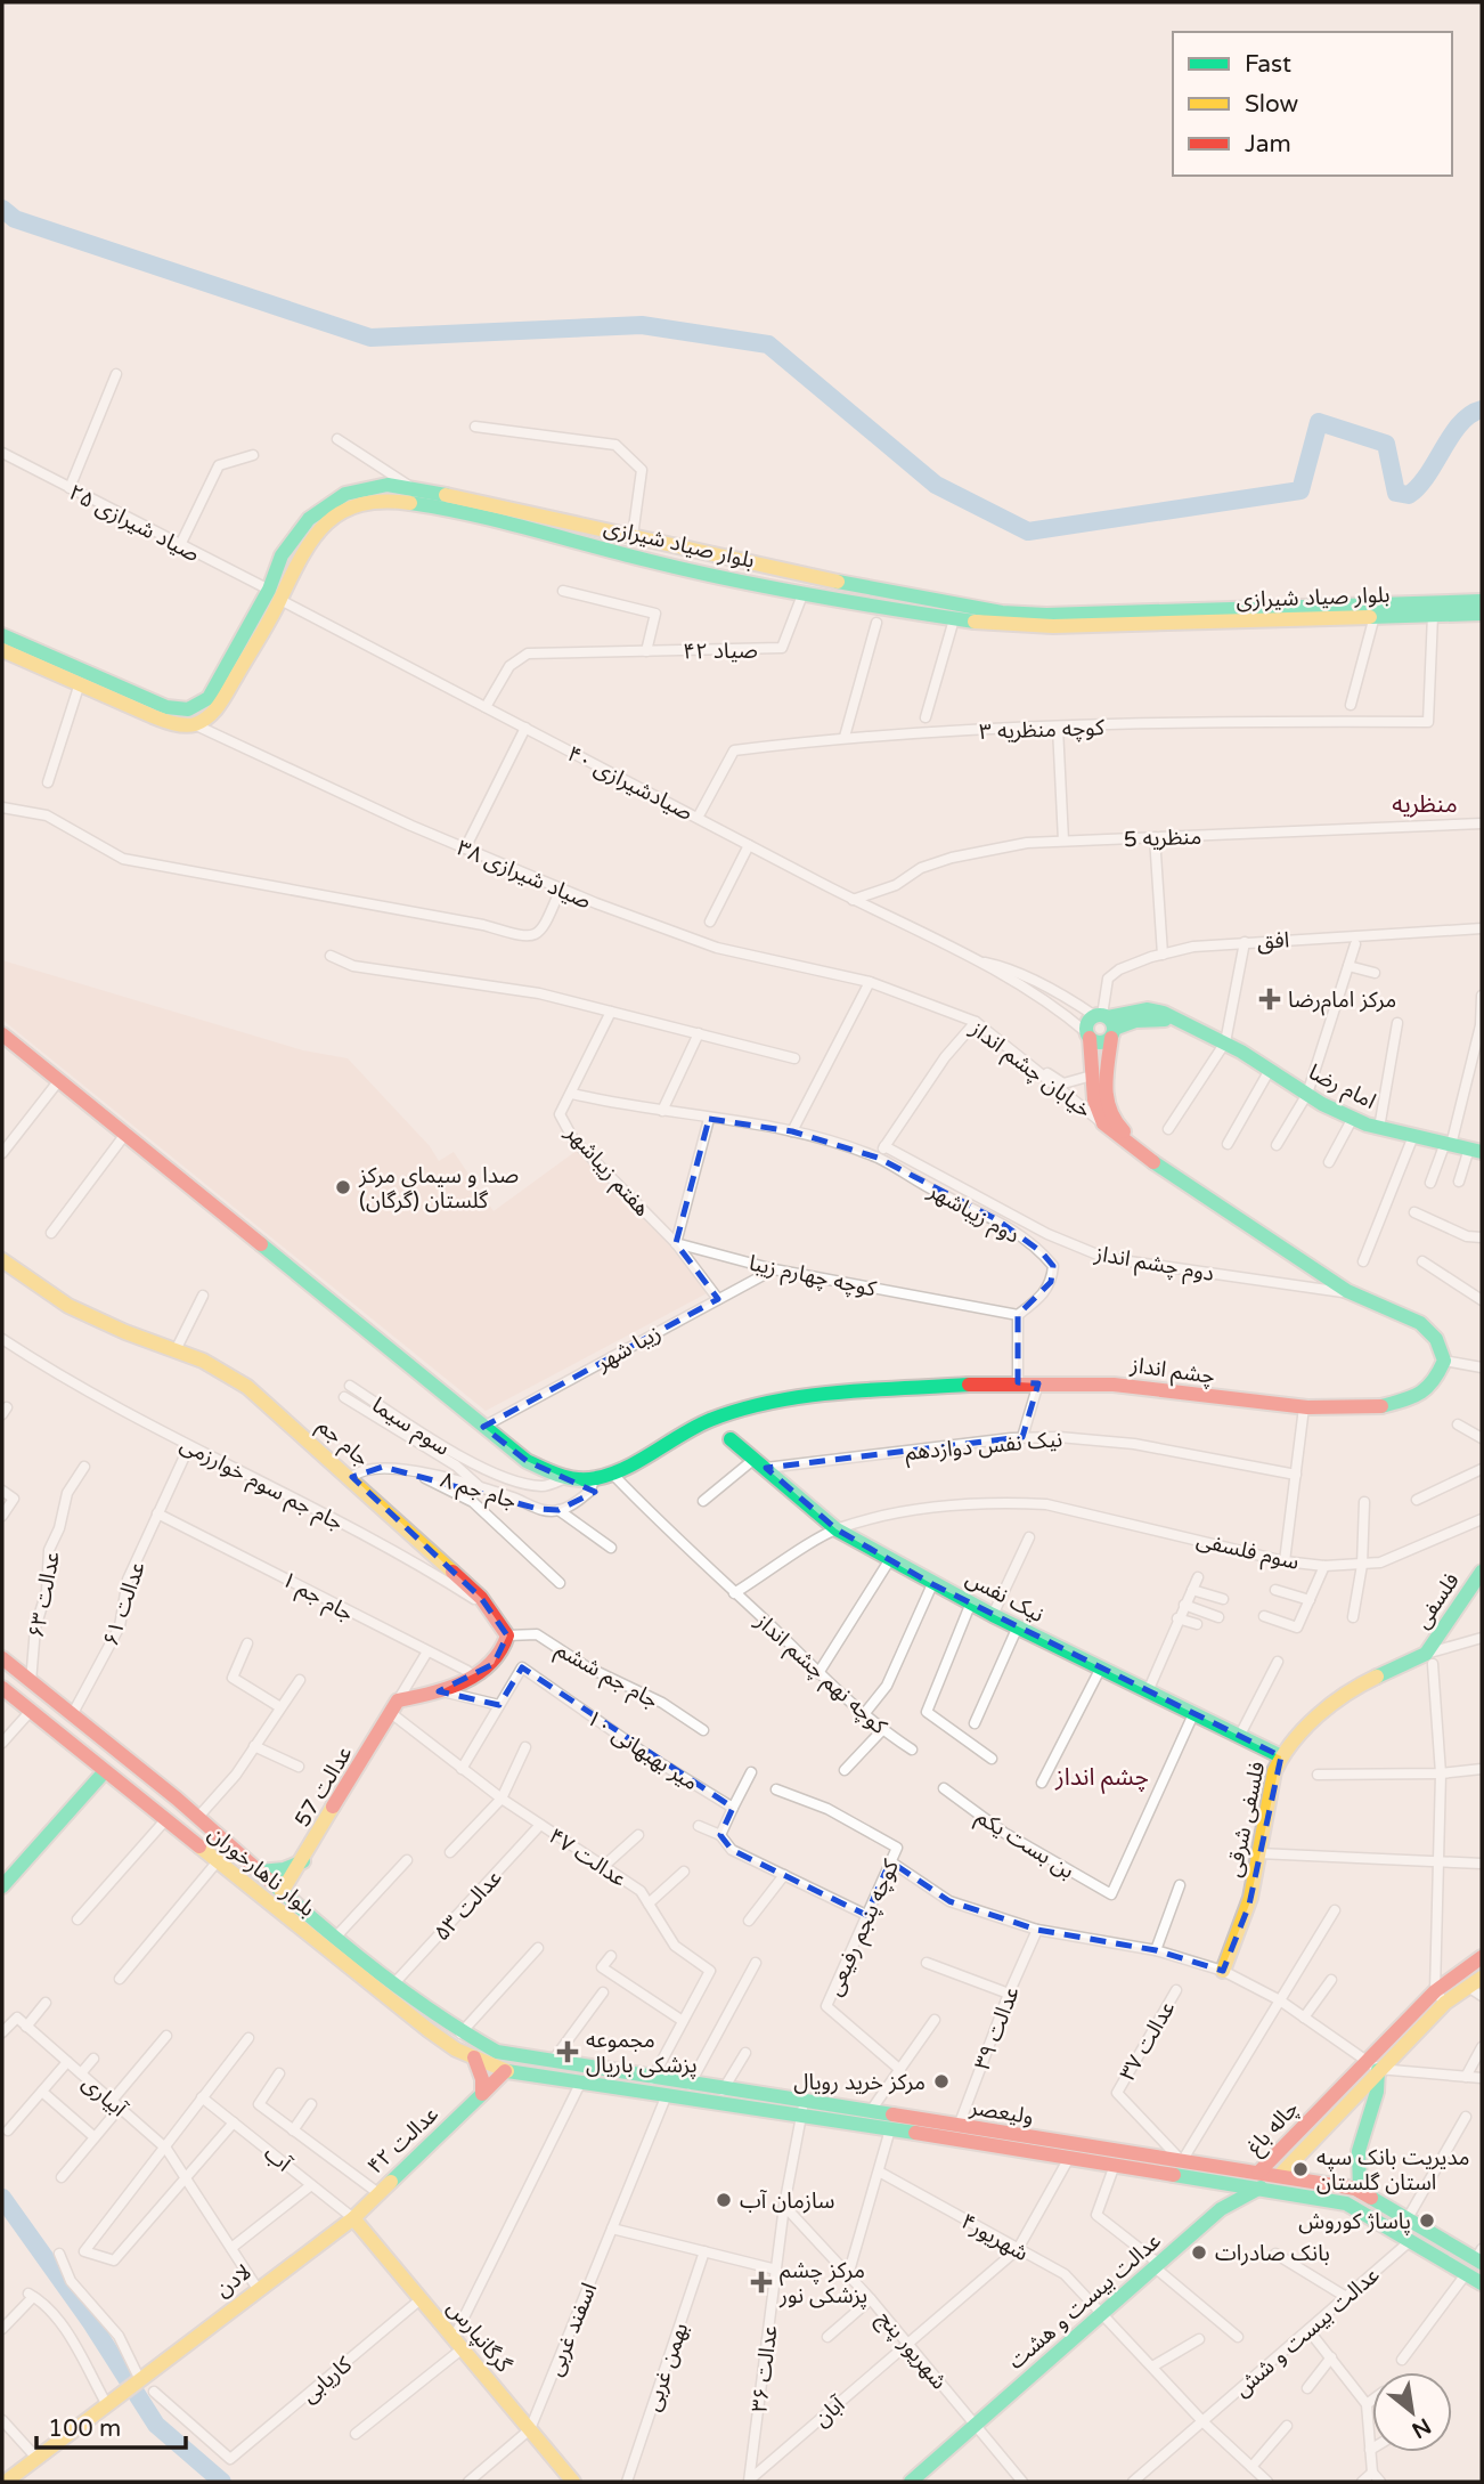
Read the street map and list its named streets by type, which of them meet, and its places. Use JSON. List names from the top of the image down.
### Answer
{
  "streets": {
    "main road": [
      "بلوار صیاد شیرازی",
      "امام رضا",
      "چشم انداز",
      "جام جم",
      "نیک نفس",
      "فلسفی",
      "عدالت 57",
      "فلسفی شرقی",
      "بلوار ناهارخوران",
      "ولیعصر",
      "چاله باغ",
      "عدالت ۴۲",
      "لادن",
      "عدالت بیست و هشت",
      "گرگانپارس"
    ],
    "street": [
      "صیاد شیرازی ۲۵",
      "صیاد ۴۲",
      "کوچه منظریه ۳",
      "۴۰ صیادشیرازی",
      "منظریه 5",
      "صیاد شیرازی ۳۸",
      "افق",
      "خیابان چشم انداز",
      "هفتم زیباشهر",
      "دوم زیباشهر",
      "دوم چشم انداز",
      "کوچه چهارم زیبا",
      "زیبا شهر",
      "سوم سیما",
      "نیک نفس دوازدهم",
      "جام جم سوم خوارزمی",
      "۸ جام جم",
      "سوم فلسفی",
      "عدالت ۶۳",
      "۱ جام جم",
      "عدالت ۶۱",
      "کوچه نهم چشم انداز",
      "جام جم ششم",
      "۱۰ میر بهبهانی",
      "بن بست یکم",
      "عدالت ۴۷",
      "عدالت ۵۳",
      "کوچه پنجم رفیعی",
      "عدالت ۳۹",
      "عدالت ۳۷",
      "آبیاری",
      "آب",
      "شهریور۴",
      "اسفند غربی",
      "عدالت بیست و شش",
      "شهریور پنج",
      "بهمن غربی",
      "عدالت ۳۶",
      "کاریابی",
      "آبان"
    ]
  },
  "crossings": [
    ["صیاد شیرازی ۲۵", "بلوار صیاد شیرازی"],
    ["صیاد شیرازی ۲۵", "۴۰ صیادشیرازی"],
    ["بلوار صیاد شیرازی", "صیاد ۴۲"],
    ["بلوار صیاد شیرازی", "کوچه منظریه ۳"],
    ["بلوار صیاد شیرازی", "۴۰ صیادشیرازی"],
    ["بلوار صیاد شیرازی", "صیاد شیرازی ۳۸"],
    ["کوچه منظریه ۳", "۴۰ صیادشیرازی"],
    ["۴۰ صیادشیرازی", "منظریه 5"],
    ["۴۰ صیادشیرازی", "افق"],
    ["۴۰ صیادشیرازی", "امام رضا"],
    ["صیاد شیرازی ۳۸", "خیابان چشم انداز"],
    ["افق", "امام رضا"],
    ["هفتم زیباشهر", "دوم زیباشهر"],
    ["هفتم زیباشهر", "کوچه چهارم زیبا"],
    ["دوم زیباشهر", "کوچه چهارم زیبا"],
    ["کوچه چهارم زیبا", "زیبا شهر"],
    ["چشم انداز", "سوم سیما"],
    ["چشم انداز", "کوچه نهم چشم انداز"],
    ["جام جم", "جام جم سوم خوارزمی"],
    ["جام جم", "۸ جام جم"],
    ["جام جم", "جام جم ششم"],
    ["نیک نفس دوازدهم", "نیک نفس"],
    ["جام جم سوم خوارزمی", "عدالت ۶۱"],
    ["سوم فلسفی", "نیک نفس"],
    ["سوم فلسفی", "کوچه نهم چشم انداز"],
    ["عدالت ۶۳", "بلوار ناهارخوران"],
    ["۱ جام جم", "عدالت ۶۱"],
    ["نیک نفس", "فلسفی شرقی"],
    ["نیک نفس", "بن بست یکم"],
    ["فلسفی", "فلسفی شرقی"],
    ["عدالت ۶۱", "بلوار ناهارخوران"],
    ["عدالت 57", "عدالت ۴۷"],
    ["عدالت 57", "بلوار ناهارخوران"],
    ["عدالت ۴۷", "عدالت ۵۳"],
    ["عدالت ۴۷", "ولیعصر"],
    ["بلوار ناهارخوران", "عدالت ۵۳"],
    ["بلوار ناهارخوران", "ولیعصر"],
    ["بلوار ناهارخوران", "عدالت ۴۲"],
    ["عدالت ۳۹", "ولیعصر"],
    ["عدالت ۳۷", "ولیعصر"],
    ["آبیاری", "لادن"],
    ["ولیعصر", "چاله باغ"],
    ["ولیعصر", "عدالت ۴۲"],
    ["ولیعصر", "عدالت بیست و هشت"],
    ["ولیعصر", "اسفند غربی"],
    ["ولیعصر", "عدالت بیست و شش"],
    ["ولیعصر", "عدالت ۳۶"],
    ["چاله باغ", "عدالت بیست و هشت"],
    ["عدالت ۴۲", "آب"],
    ["عدالت ۴۲", "لادن"],
    ["عدالت ۴۲", "گرگانپارس"],
    ["آب", "لادن"],
    ["آب", "گرگانپارس"],
    ["شهریور۴", "عدالت بیست و هشت"],
    ["شهریور۴", "عدالت بیست و شش"],
    ["شهریور۴", "آبان"],
    ["لادن", "گرگانپارس"],
    ["عدالت بیست و هشت", "شهریور پنج"],
    ["اسفند غربی", "گرگانپارس"],
    ["گرگانپارس", "کاریابی"],
    ["شهریور پنج", "عدالت ۳۶"],
    ["شهریور پنج", "آبان"],
    ["عدالت ۳۶", "آبان"]
  ],
  "districts": ["منظریه", "چشم انداز"],
  "places": {
    "health": ["مرکز امام‌رضا", "مجموعه پزشکی باریال", "مرکز چشم پزشکی نور"],
    "other": [
      "صدا و سیمای مرکز گلستان (گرگان)",
      "مرکز خرید رویال",
      "مدیریت بانک سپه استان گلستان",
      "سازمان آب",
      "پاساژ کوروش",
      "بانک صادرات"
    ]
  },
  "legend": ["Fast", "Slow", "Jam"],
  "scale_bar": "100 m",
  "north": "bottom right"
}
